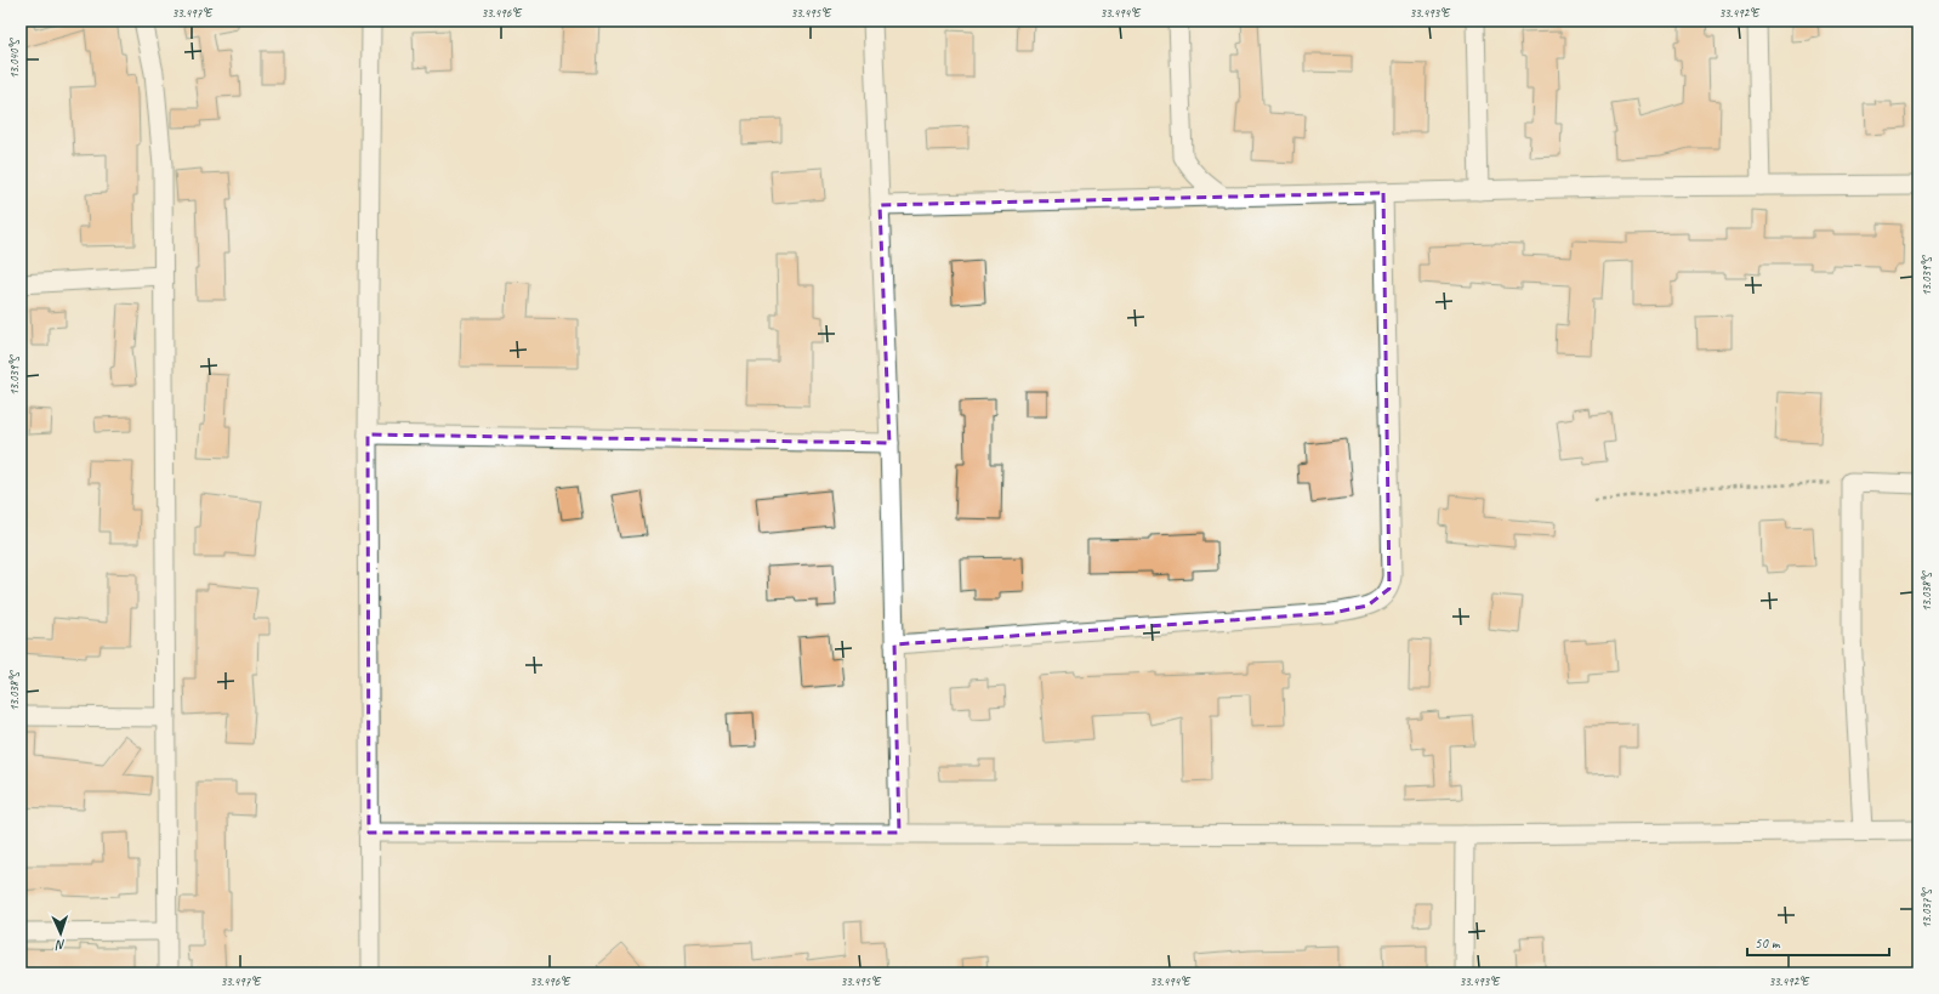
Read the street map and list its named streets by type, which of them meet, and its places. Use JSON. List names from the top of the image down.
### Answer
{
  "scale_bar": "50 m",
  "north": "bottom",
  "coordinates": [
    "33.497°E",
    "33.496°E",
    "33.495°E",
    "33.494°E",
    "33.493°E",
    "33.492°E",
    "13.040°S",
    "13.039°S",
    "13.038°S",
    "13.037°S"
  ]
}
